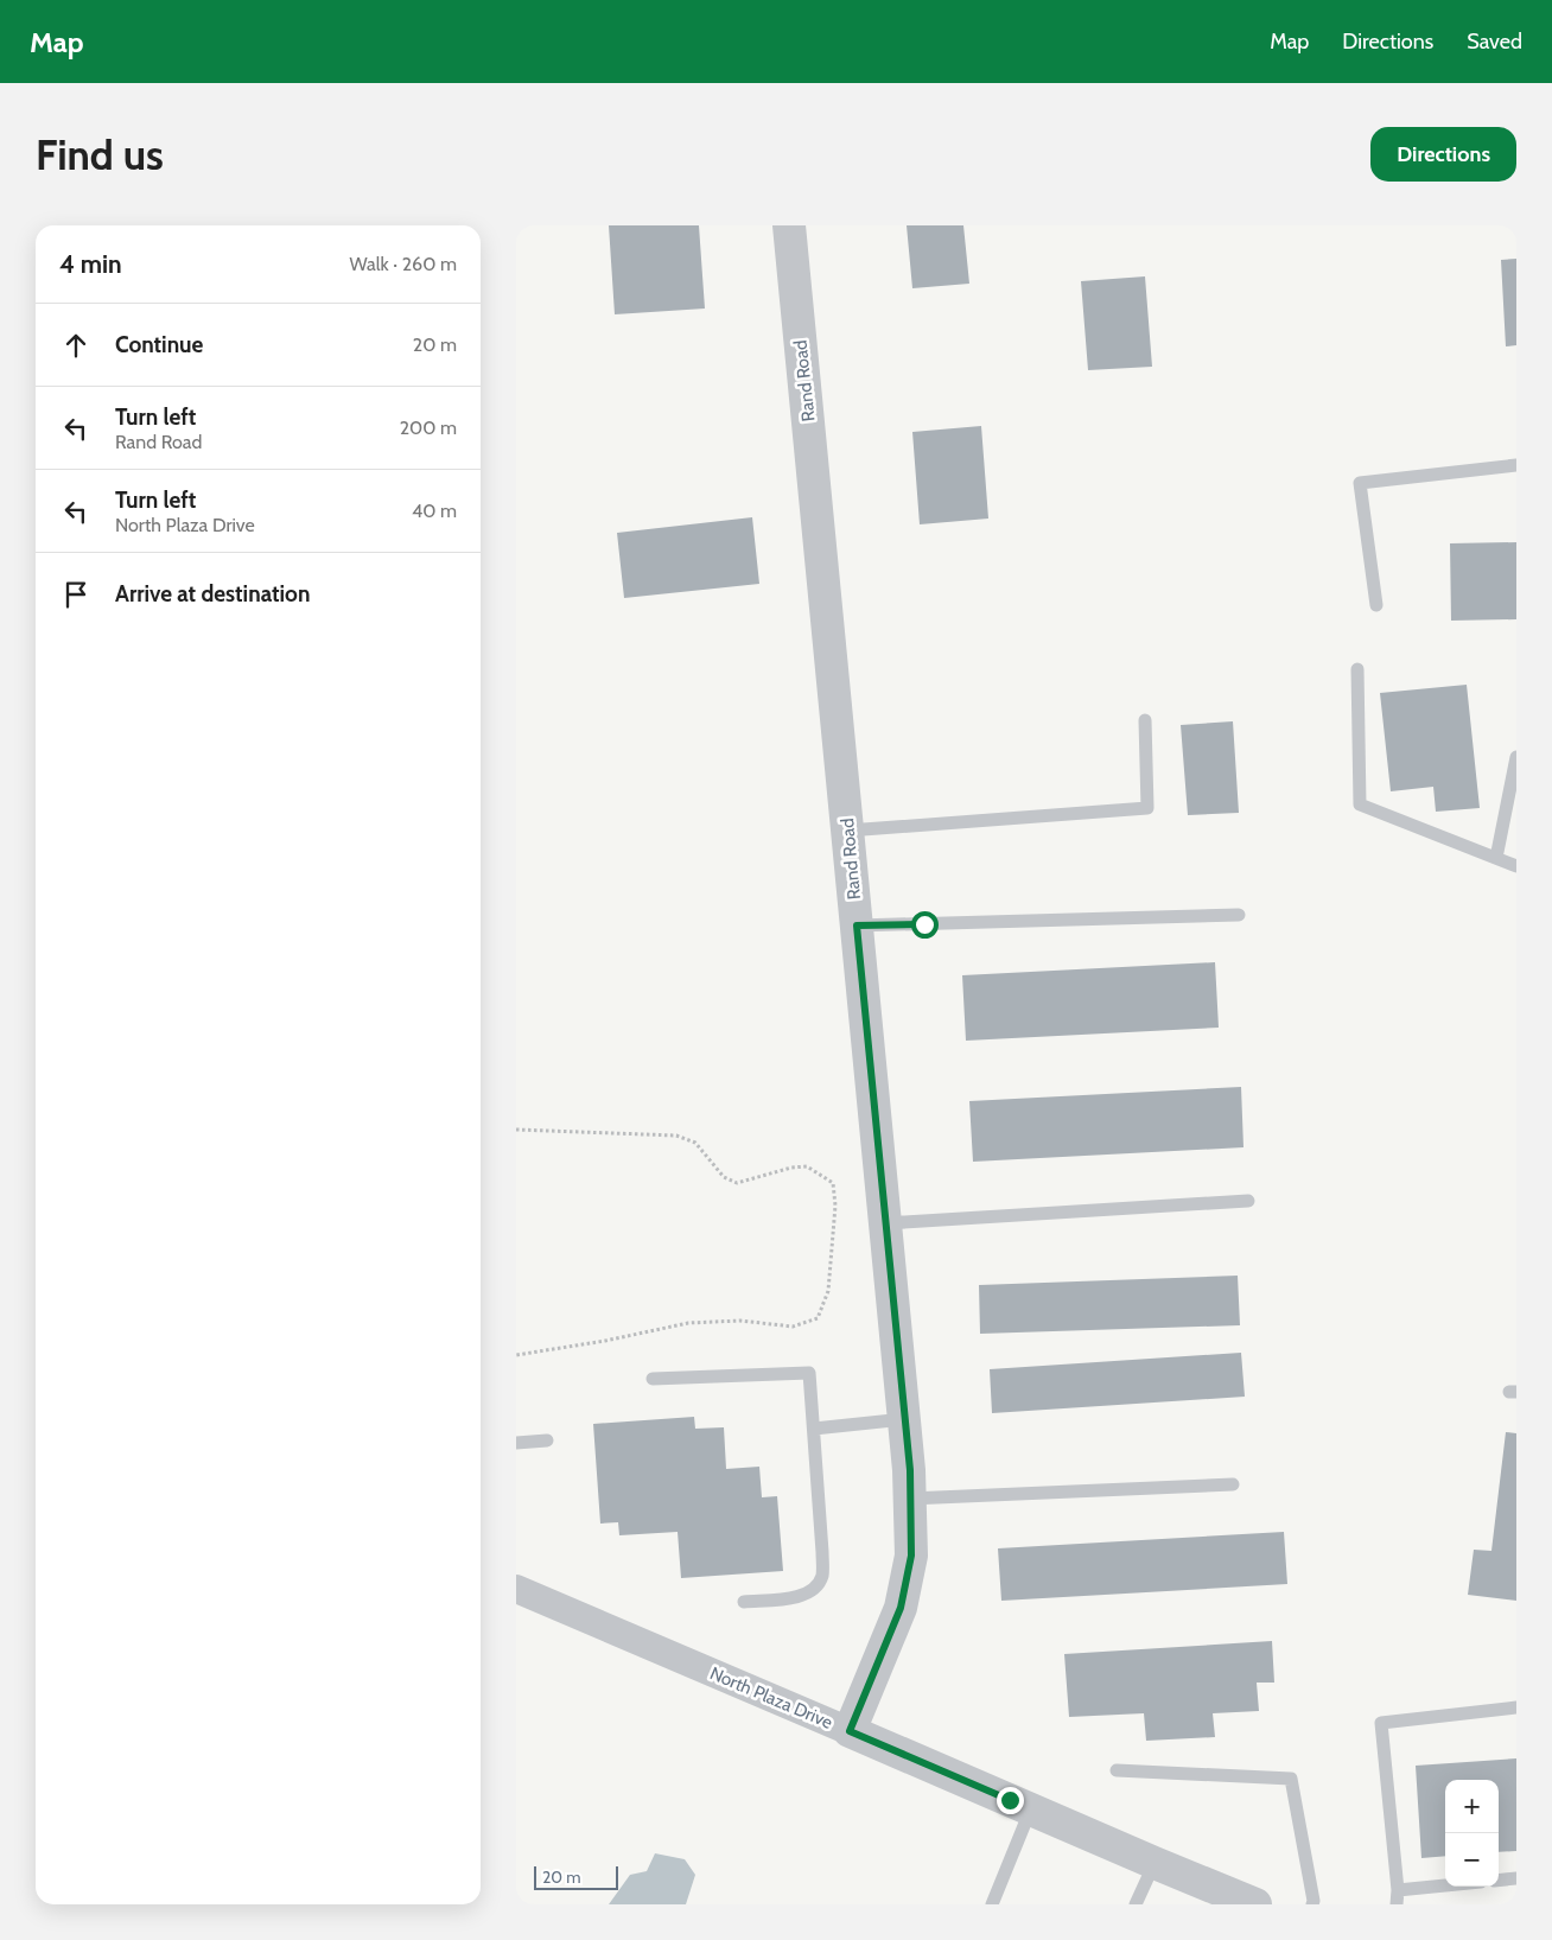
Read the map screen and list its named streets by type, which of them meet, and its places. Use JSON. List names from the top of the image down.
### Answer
{
  "streets": {
    "street": ["Rand Road", "North Plaza Drive"]
  },
  "crossings": [
    ["Rand Road", "North Plaza Drive"]
  ],
  "scale_bar": "20 m",
  "page": {
    "header": "Map",
    "nav": ["Map", "Directions", "Saved"],
    "buttons": "Directions",
    "title": "Find us",
    "heading": ["4 min", "Walk · 260 m"],
    "list": [
      ["Continue", "20 m"],
      ["Turn left", "Rand Road", "200 m"],
      ["Turn left", "North Plaza Drive", "40 m"],
      "Arrive at destination"
    ],
    "map_buttons": ["+", "−"],
    "scale": "20 m"
  }
}
